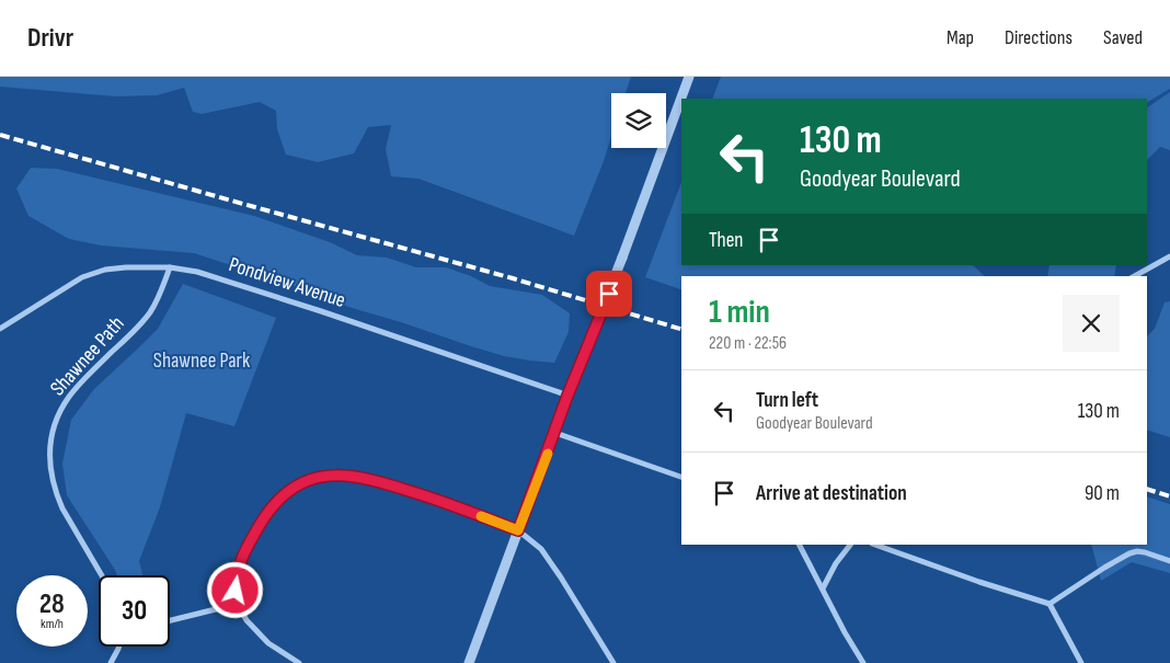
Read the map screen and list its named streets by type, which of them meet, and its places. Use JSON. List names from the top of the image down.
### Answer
{
  "streets": {
    "street": ["Pondview Avenue", "Shawnee Path"]
  },
  "crossings": [
    ["Pondview Avenue", "Shawnee Path"]
  ],
  "parks": ["Shawnee Park"],
  "page": {
    "header": "Drivr",
    "nav": ["Map", "Directions", "Saved"],
    "turn": ["130 m", "Goodyear Boulevard"],
    "then": "Then",
    "heading": ["1 min", "220 m · 22:56"],
    "list": [
      {
        "name": "Turn left",
        "note": "Goodyear Boulevard",
        "value": "130 m"
      },
      {
        "name": "Arrive at destination",
        "value": "90 m"
      }
    ],
    "speed": "28 km/h",
    "limit": "30"
  }
}
